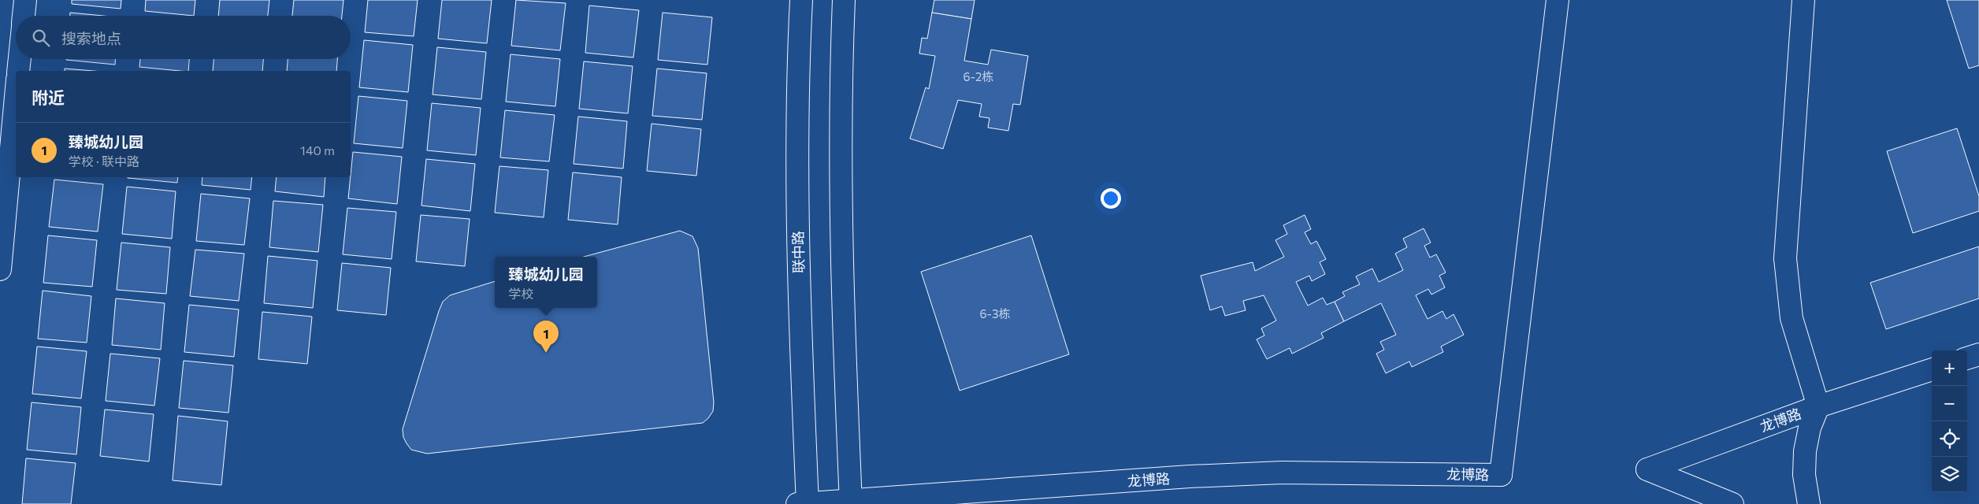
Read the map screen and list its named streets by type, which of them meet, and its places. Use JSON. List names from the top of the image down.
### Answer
{
  "streets": {
    "street": ["联中路", "龙博路"]
  },
  "crossings": [
    ["联中路", "龙博路"]
  ],
  "house_numbers": ["6-2栋", "6-3栋"],
  "page": {
    "search": "搜索地点",
    "heading": "附近",
    "list": [
      {
        "mark": "1",
        "name": "臻城幼儿园",
        "note": "学校 · 联中路",
        "value": "140 m"
      }
    ],
    "popup": ["臻城幼儿园", "学校"],
    "pins": "1",
    "map_buttons": ["+", "−"]
  }
}
